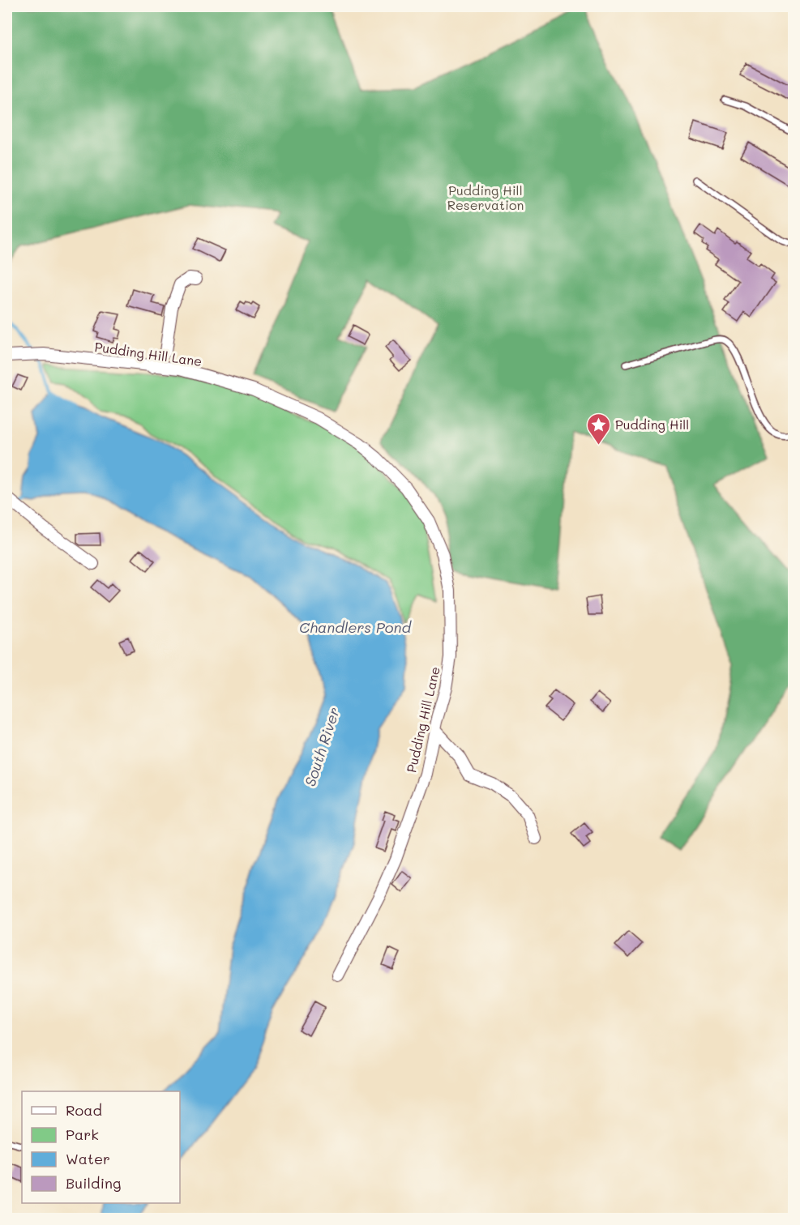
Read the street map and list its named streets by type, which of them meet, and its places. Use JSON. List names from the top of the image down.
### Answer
{
  "streets": {
    "street": ["Pudding Hill Lane"]
  },
  "water": ["Chandlers Pond", "South River"],
  "parks": ["Pudding Hill Reservation"],
  "places": {
    "place": ["Pudding Hill"]
  },
  "legend": [
    "Road",
    "Park",
    "Water",
    "Building"
  ]
}
